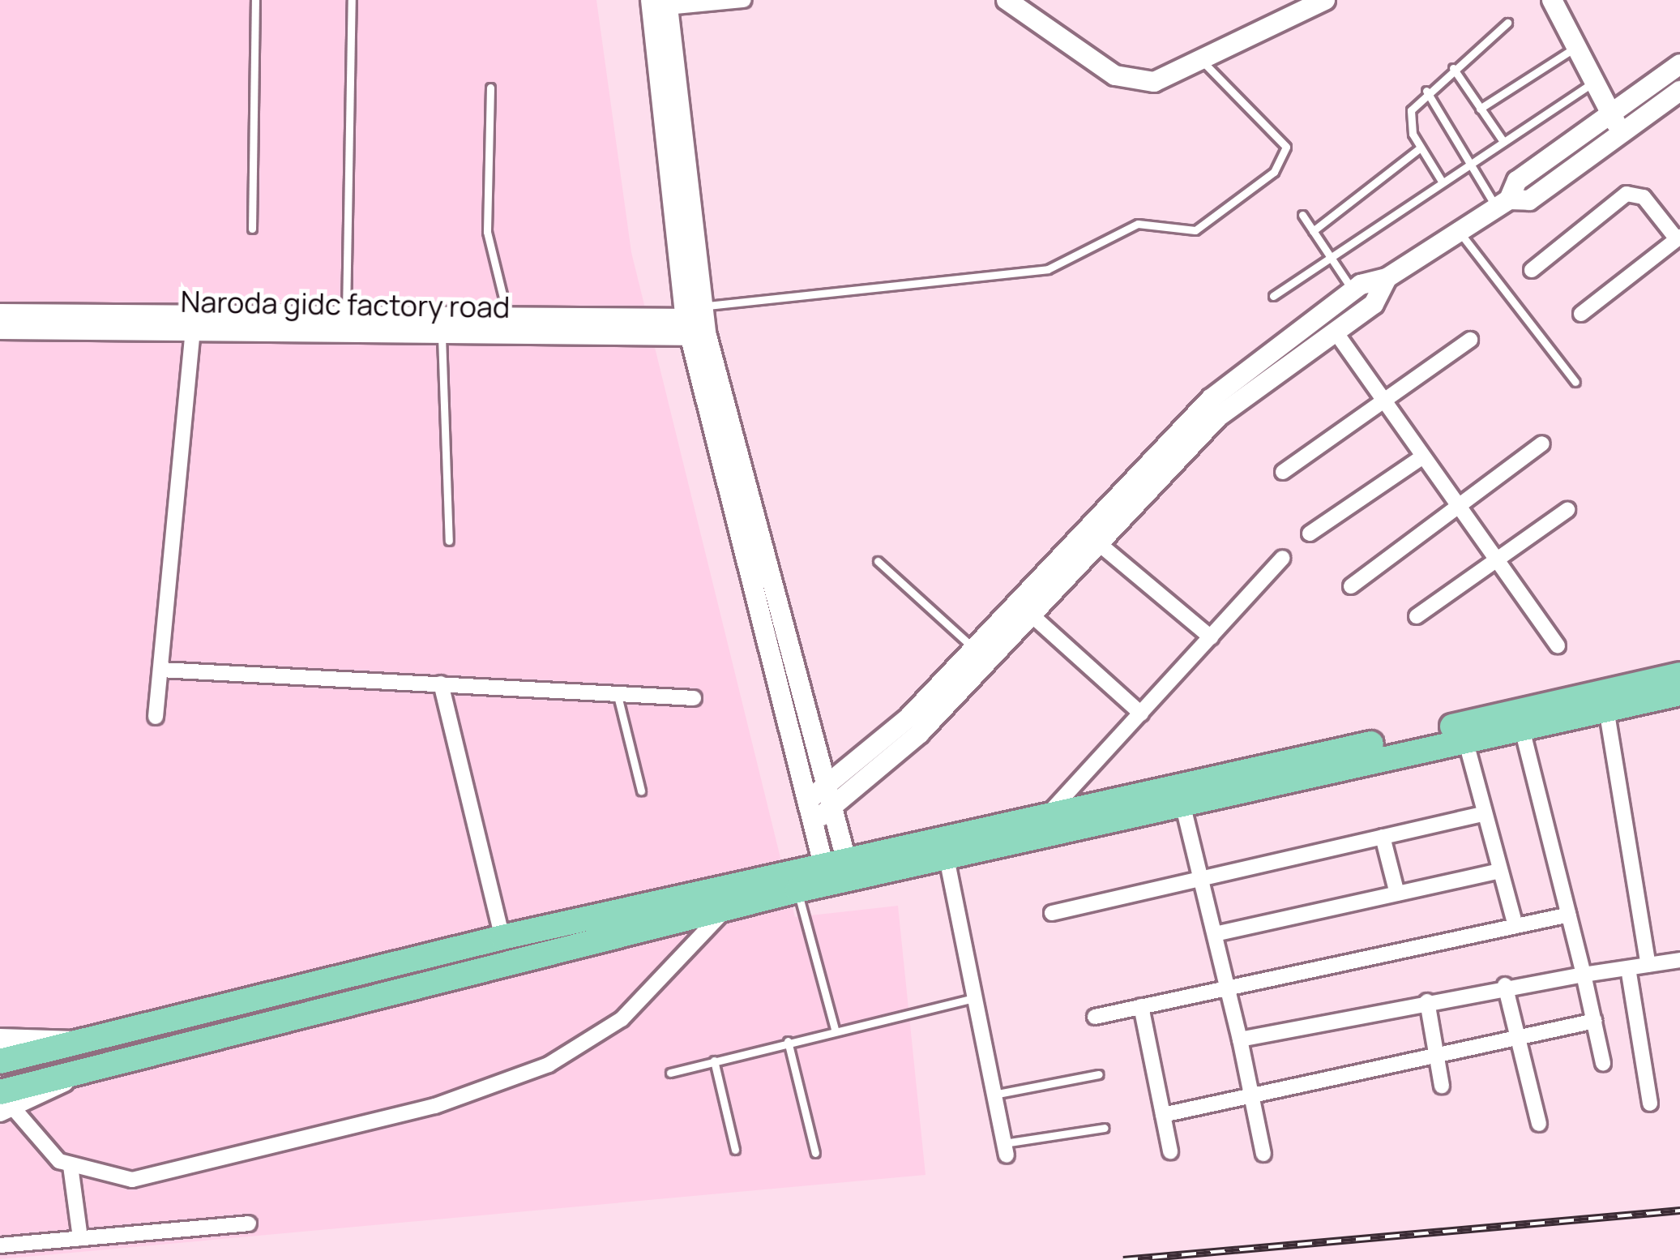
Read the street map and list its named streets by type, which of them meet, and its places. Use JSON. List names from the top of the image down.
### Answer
{
  "streets": {
    "street": ["Naroda gidc factory road"]
  }
}
